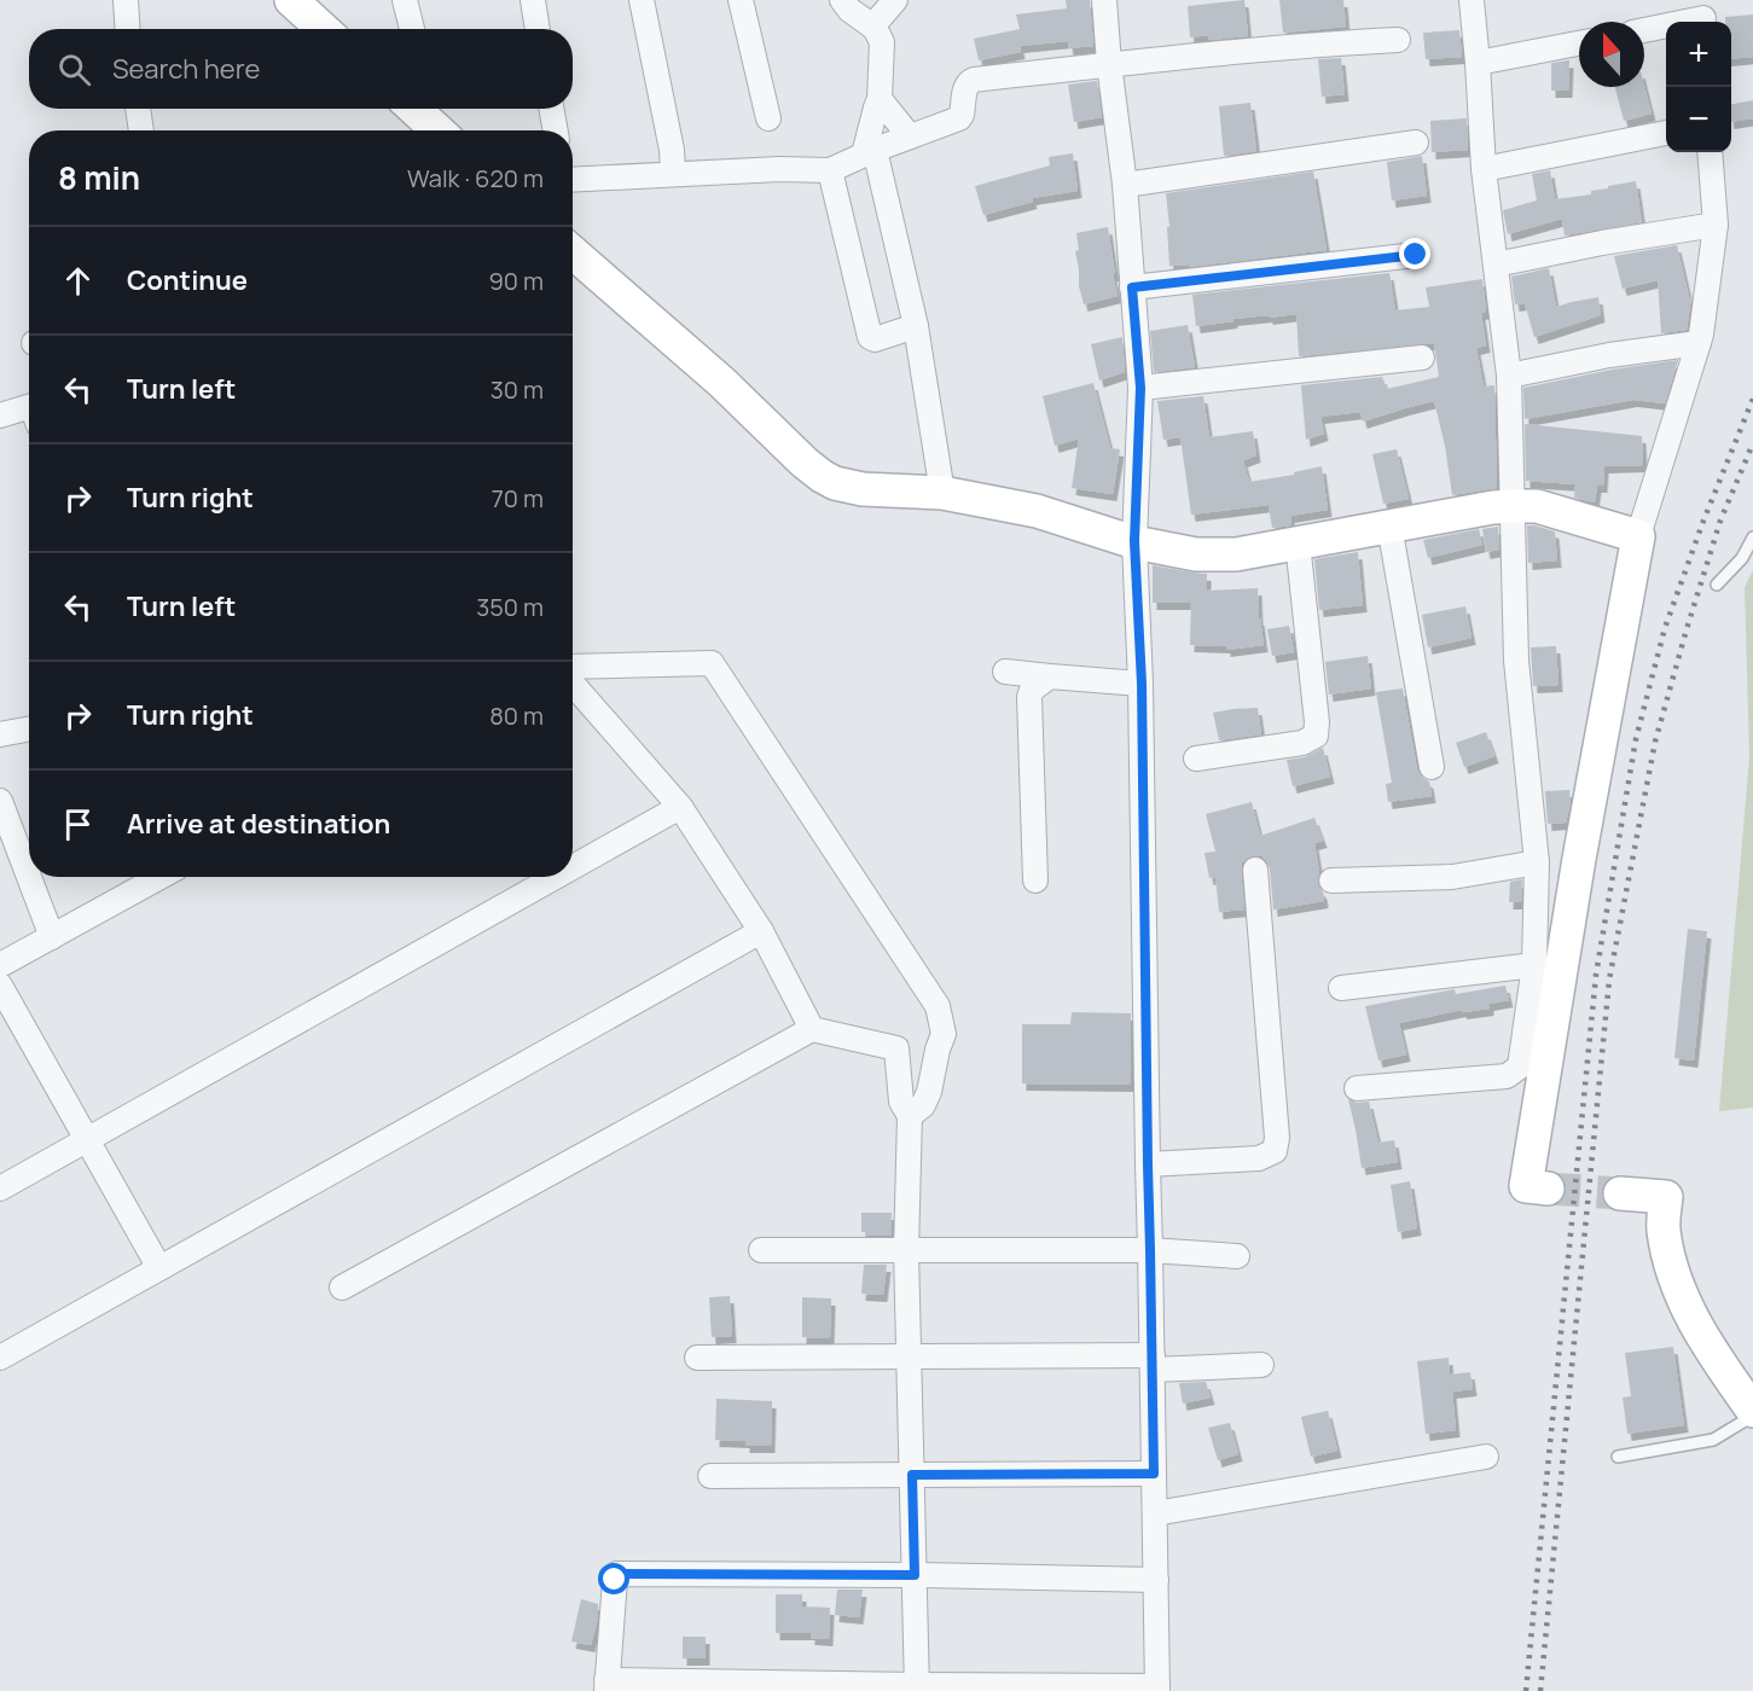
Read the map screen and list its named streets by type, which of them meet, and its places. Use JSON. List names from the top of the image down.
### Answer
{
  "north": "top",
  "page": {
    "map_buttons": ["+", "−"],
    "search": "Search here",
    "heading": ["8 min", "Walk · 620 m"],
    "list": [
      ["Continue", "90 m"],
      ["Turn left", "30 m"],
      ["Turn right", "70 m"],
      ["Turn left", "350 m"],
      ["Turn right", "80 m"],
      "Arrive at destination"
    ]
  }
}
